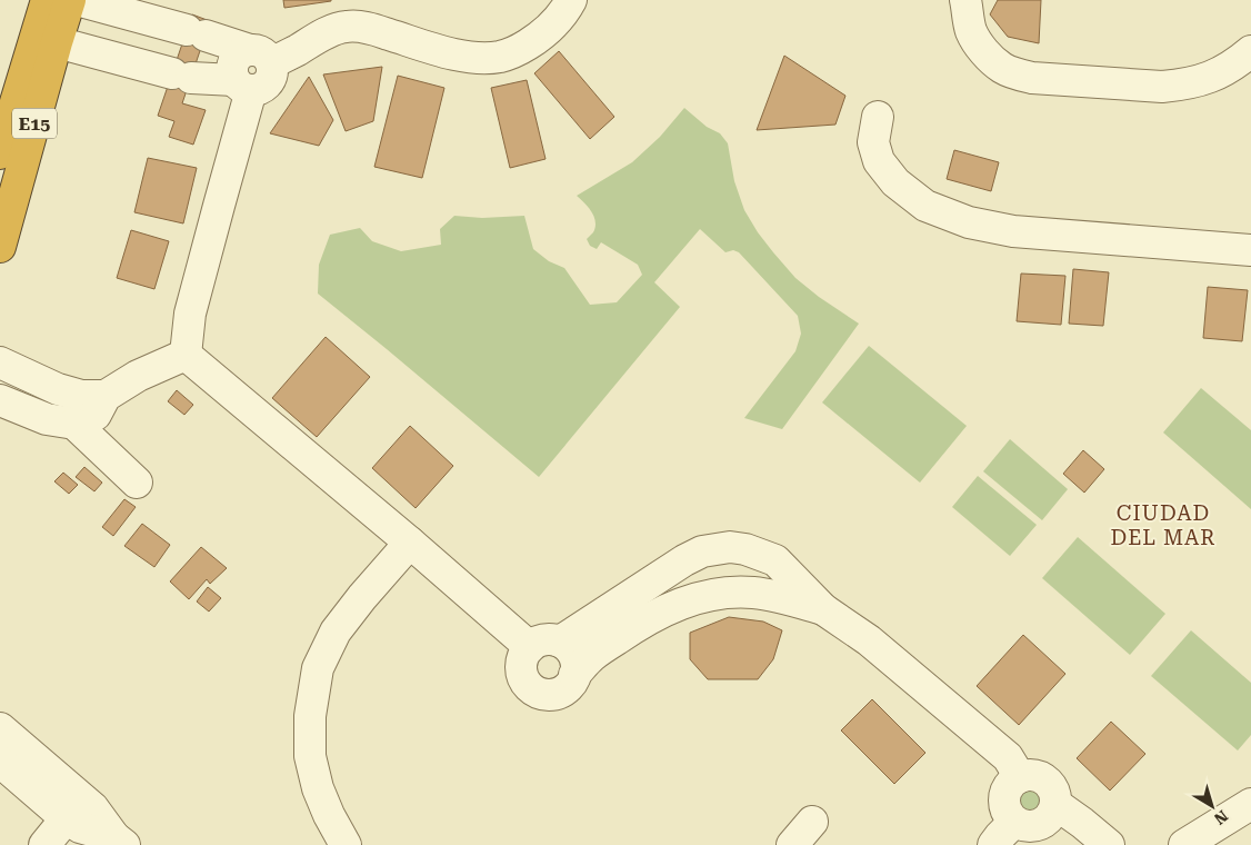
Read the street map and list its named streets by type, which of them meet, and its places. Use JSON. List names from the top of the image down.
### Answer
{
  "streets": {
    "highway": ["E15"]
  },
  "districts": ["CIUDAD DEL MAR"],
  "north": "bottom right"
}
